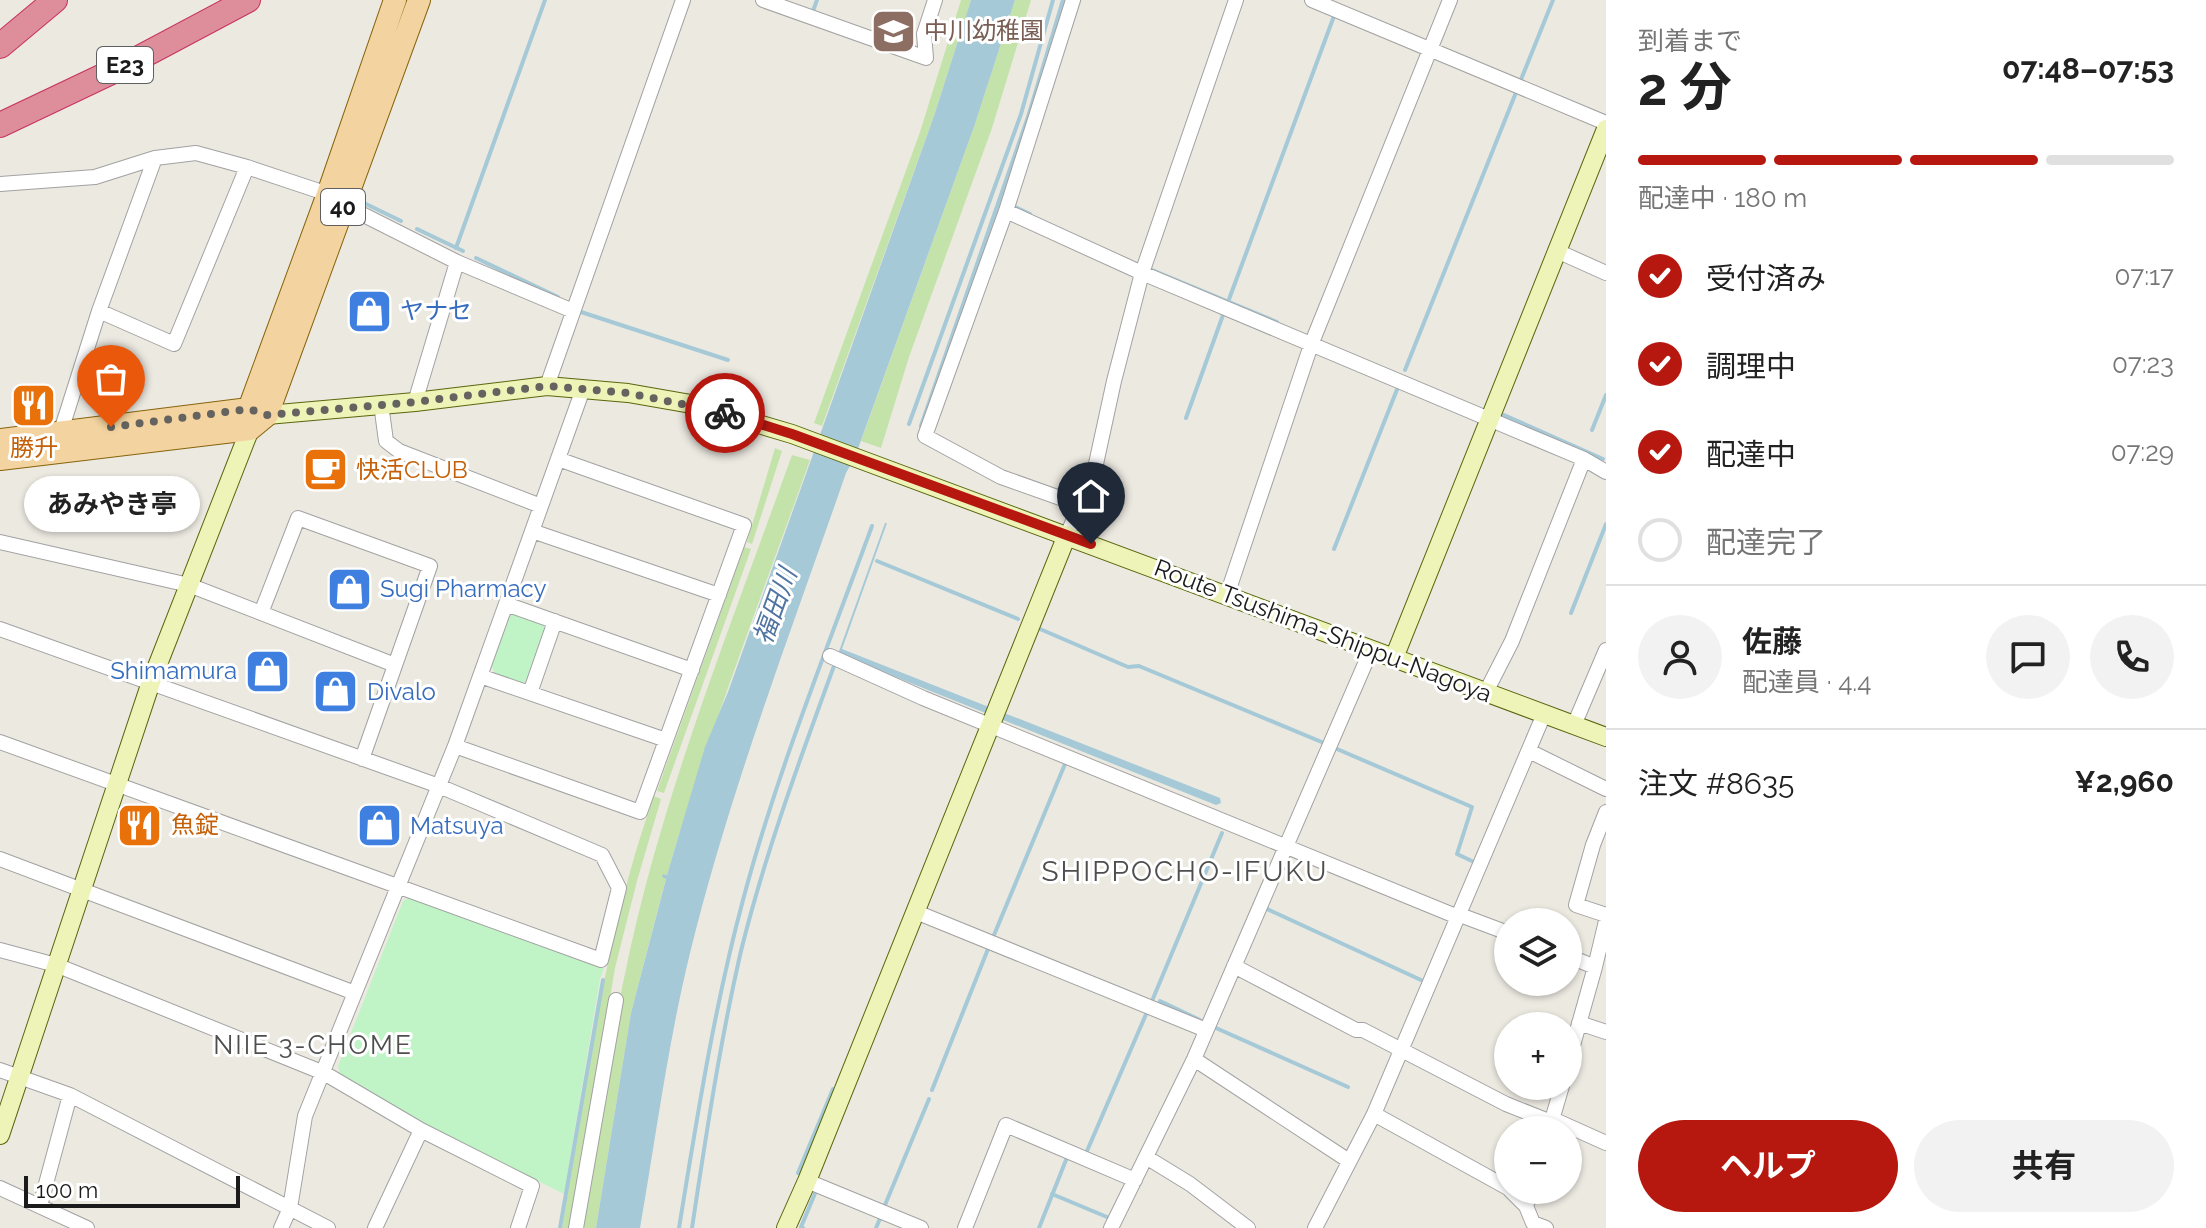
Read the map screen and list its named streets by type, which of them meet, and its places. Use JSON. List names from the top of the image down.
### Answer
{
  "streets": {
    "highway": ["E23"],
    "main road": ["40"],
    "street": ["Route Tsushima-Shippu-Nagoya"]
  },
  "crossings": [
    ["40", "Route Tsushima-Shippu-Nagoya"]
  ],
  "districts": ["SHIPPOCHO-IFUKU", "NIIE 3-CHOME"],
  "water": ["福田川"],
  "places": {
    "school or university": ["中川幼稚園"],
    "shop": [
      "ヤナセ",
      "Sugi Pharmacy",
      "Shimamura",
      "Divalo",
      "Matsuya"
    ],
    "restaurant": ["勝升", "魚錠"],
    "other": ["あみやき亭"],
    "cafe": ["快活CLUB"]
  },
  "scale_bar": "100 m",
  "page": {
    "heading": ["2 分", "到着まで", "07:48–07:53"],
    "panel": [
      "佐藤",
      "配達員 · 4.4",
      "注文 #8635",
      "¥2,960"
    ],
    "bar": "配達中 · 180 m",
    "list": [
      ["受付済み", "07:17"],
      ["調理中", "07:23"],
      ["配達中", "07:29"],
      "配達完了"
    ],
    "bubble": "あみやき亭",
    "map_buttons": ["+", "−"],
    "buttons": ["ヘルプ", "共有"],
    "scale": "100 m"
  }
}
